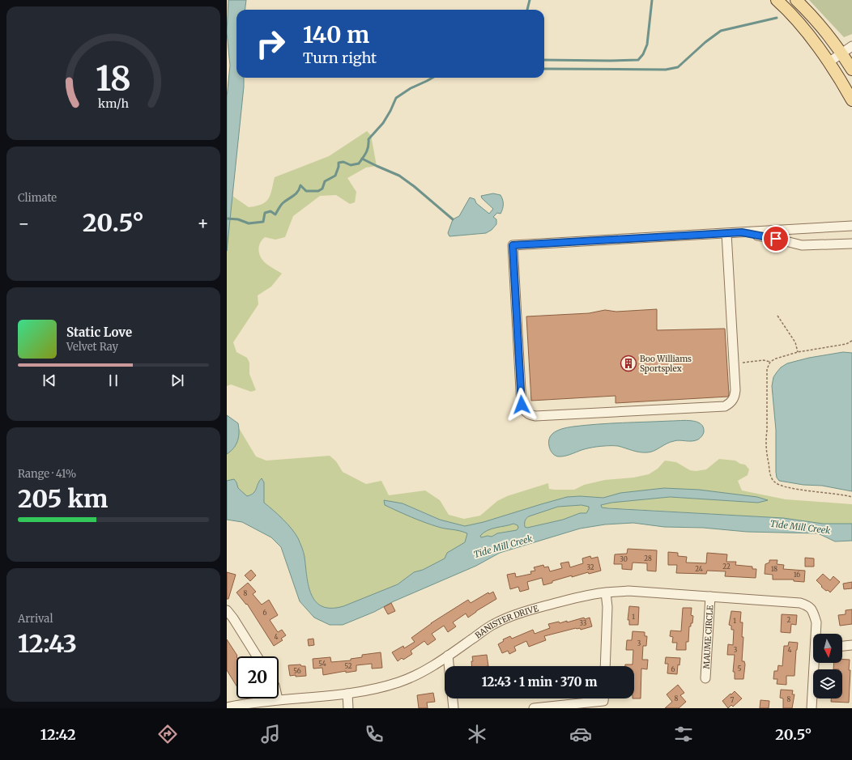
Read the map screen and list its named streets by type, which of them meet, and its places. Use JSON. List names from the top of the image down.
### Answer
{
  "streets": {
    "street": ["BANISTER DRIVE", "MAUME CIRCLE"]
  },
  "crossings": [
    ["BANISTER DRIVE", "MAUME CIRCLE"]
  ],
  "water": ["Tide Mill Creek"],
  "places": {
    "building": ["Boo Williams Sportsplex"]
  },
  "house_numbers": [
    "28",
    "30",
    "22",
    "32",
    "24",
    "18",
    "16",
    "8",
    "6",
    "1",
    "2",
    "1",
    "33",
    "4",
    "3",
    "3",
    "4",
    "54",
    "52",
    "5",
    "6",
    "56",
    "8",
    "8",
    "7"
  ],
  "north": "bottom",
  "page": {
    "turn": ["140 m", "Turn right"],
    "tile": [
      "Climate",
      ["Range · 41%", "205 km"],
      ["Arrival", "12:43"]
    ],
    "heat": ["−", "20.5°", "+"],
    "song": ["Static Love", "Velvet Ray"],
    "limit": "20",
    "trip": "12:43 · 1 min · 370 m",
    "tabs": ["12:42", "20.5°"],
    "gauge": ["18", "km/h"]
  }
}
